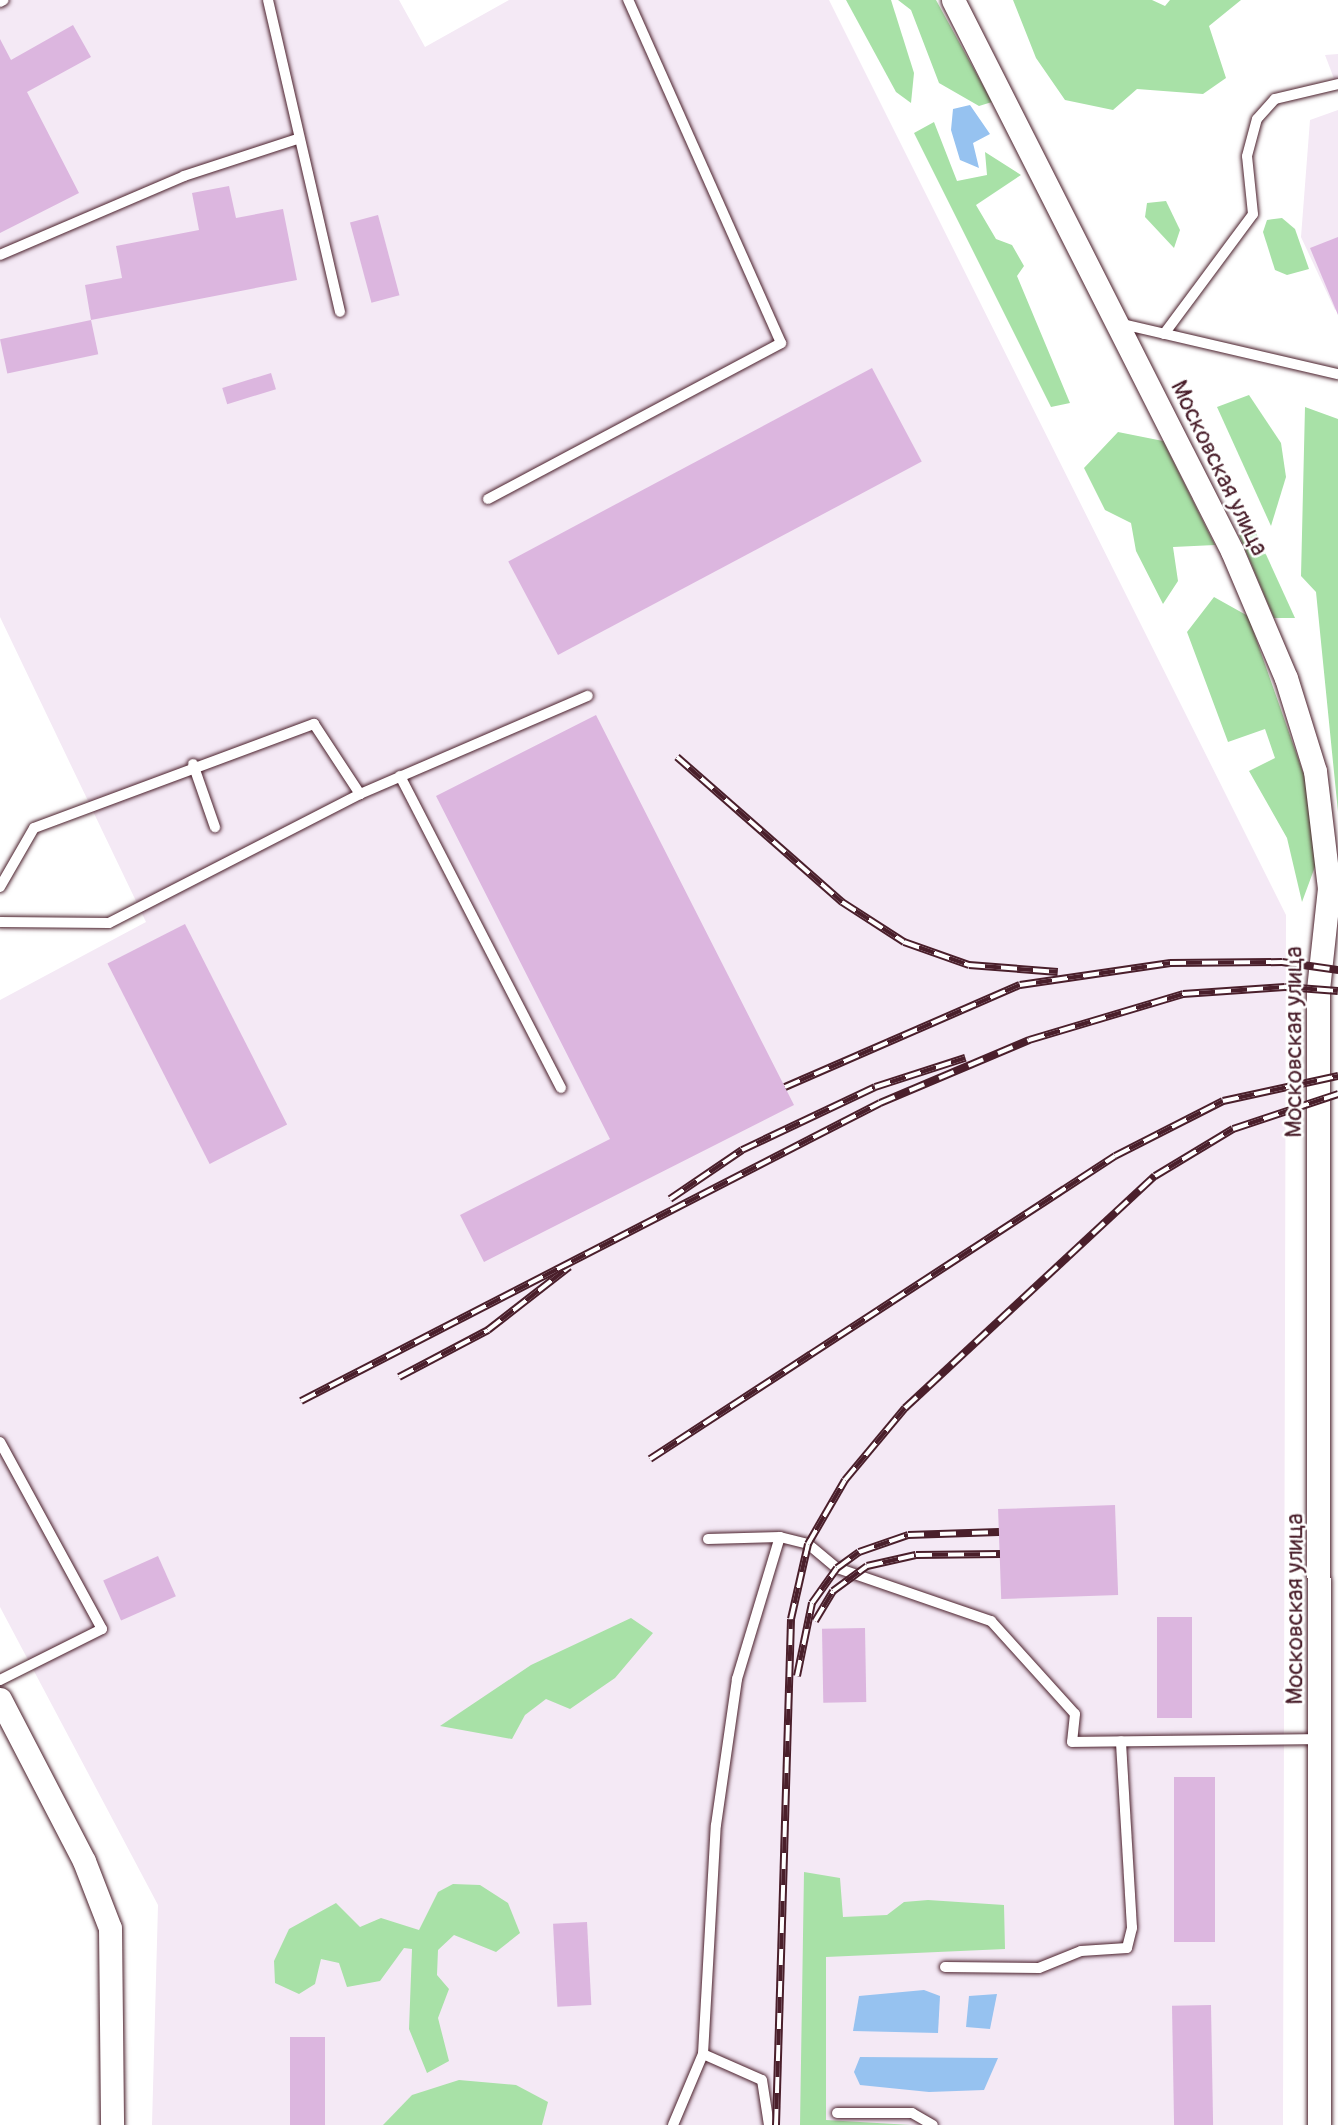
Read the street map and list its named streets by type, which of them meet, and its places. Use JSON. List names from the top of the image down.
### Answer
{
  "streets": {
    "street": ["Московская улица"]
  }
}
